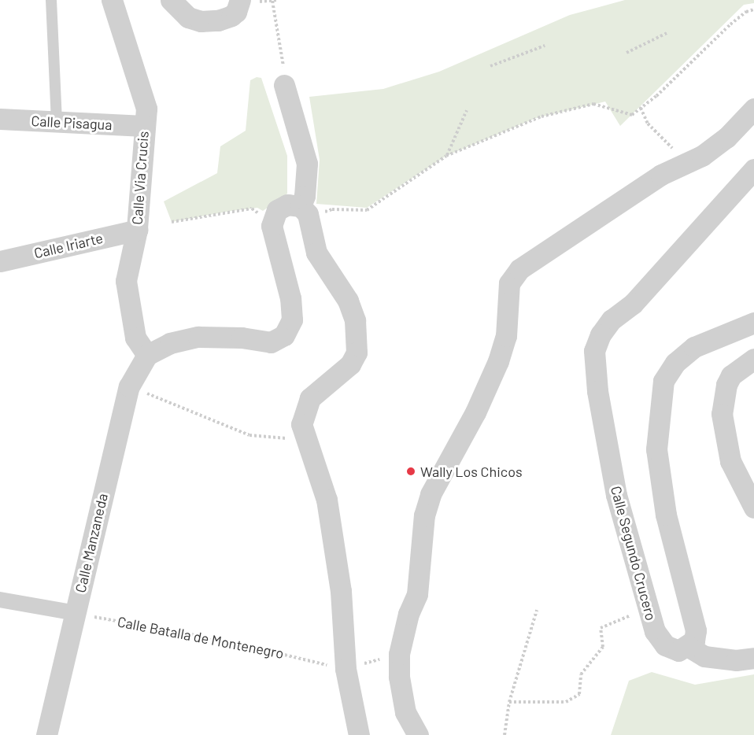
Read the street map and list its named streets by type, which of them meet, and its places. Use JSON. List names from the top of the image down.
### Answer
{
  "streets": {
    "street": [
      "Calle Pisagua",
      "Calle Via Crucis",
      "Calle Iriarte",
      "Calle Manzaneda",
      "Calle Segundo Crucero"
    ],
    "path": ["Calle Batalla de Montenegro"]
  },
  "crossings": [
    ["Calle Pisagua", "Calle Via Crucis"],
    ["Calle Via Crucis", "Calle Iriarte"],
    ["Calle Via Crucis", "Calle Manzaneda"],
    ["Calle Manzaneda", "Calle Batalla de Montenegro"]
  ],
  "places": ["Wally Los Chicos"]
}
